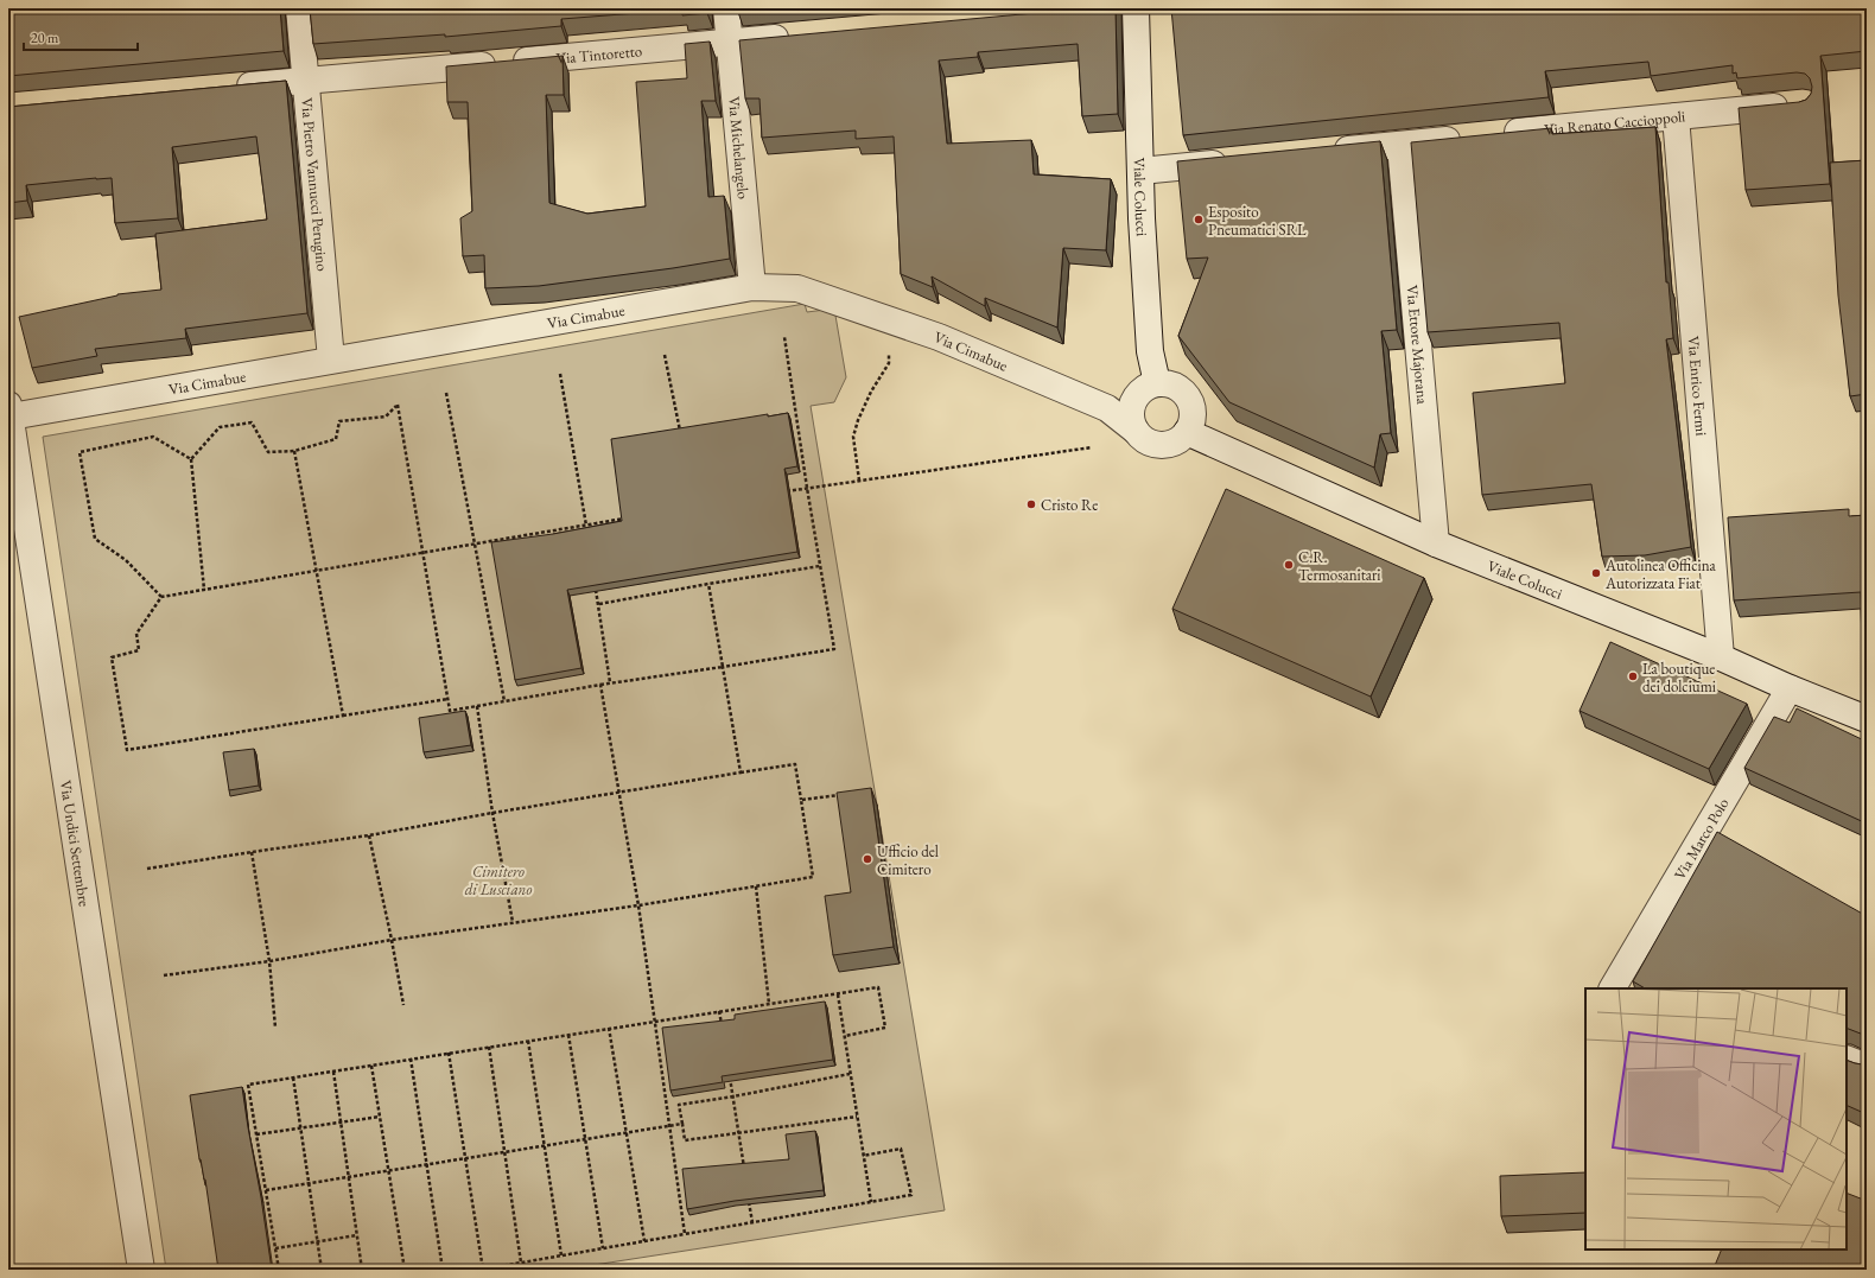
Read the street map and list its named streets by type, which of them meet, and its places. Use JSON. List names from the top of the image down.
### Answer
{
  "streets": {
    "street": [
      "Via Tintoretto",
      "Via Renato Caccioppoli",
      "Via Michelangelo",
      "Via Pietro Vannucci Perugino",
      "Viale Colucci",
      "Via Cimabue",
      "Via Ettore Majorana",
      "Via Enrico Fermi",
      "Via Marco Polo",
      "Via Undici Settembre"
    ]
  },
  "crossings": [
    ["Via Tintoretto", "Via Michelangelo"],
    ["Via Tintoretto", "Via Pietro Vannucci Perugino"],
    ["Via Renato Caccioppoli", "Via Ettore Majorana"],
    ["Via Renato Caccioppoli", "Via Enrico Fermi"],
    ["Via Michelangelo", "Via Cimabue"],
    ["Via Pietro Vannucci Perugino", "Via Cimabue"],
    ["Viale Colucci", "Via Cimabue"],
    ["Viale Colucci", "Via Ettore Majorana"],
    ["Viale Colucci", "Via Enrico Fermi"],
    ["Viale Colucci", "Via Marco Polo"],
    ["Via Cimabue", "Via Undici Settembre"]
  ],
  "parks": ["Cimitero di Lusciano"],
  "places": [
    "Esposito Pneumatici SRL",
    "Cristo Re",
    "C.R. Termosanitari",
    "Autolinea Officina Autorizzata Fiat",
    "La boutique dei dolciumi",
    "Ufficio del Cimitero"
  ],
  "scale_bar": "20 m"
}
